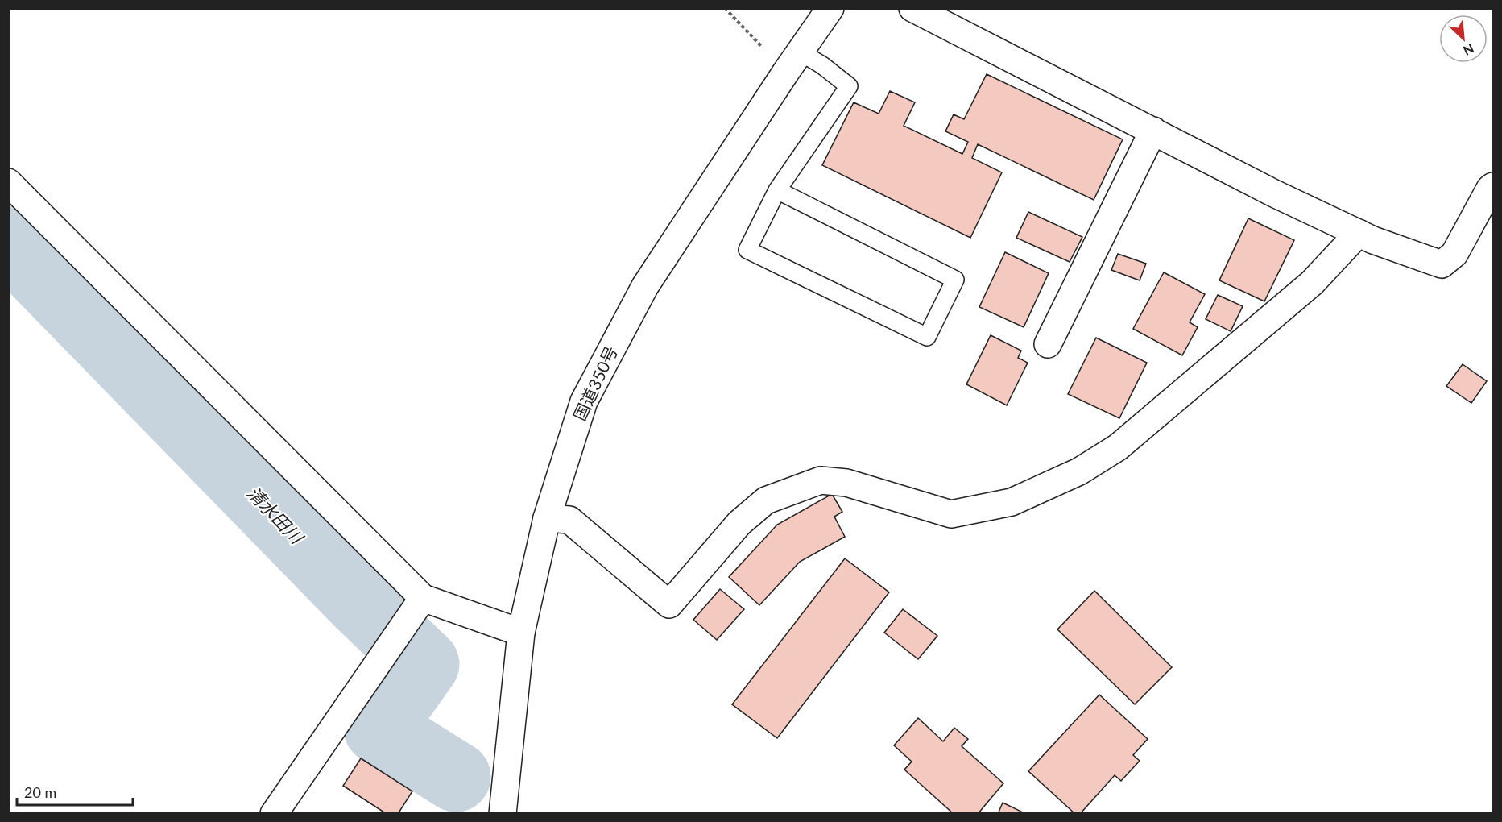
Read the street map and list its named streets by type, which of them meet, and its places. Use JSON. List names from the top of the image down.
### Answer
{
  "streets": {
    "main road": ["国道350号"]
  },
  "water": ["清水田川"],
  "scale_bar": "20 m",
  "north": "bottom right"
}
